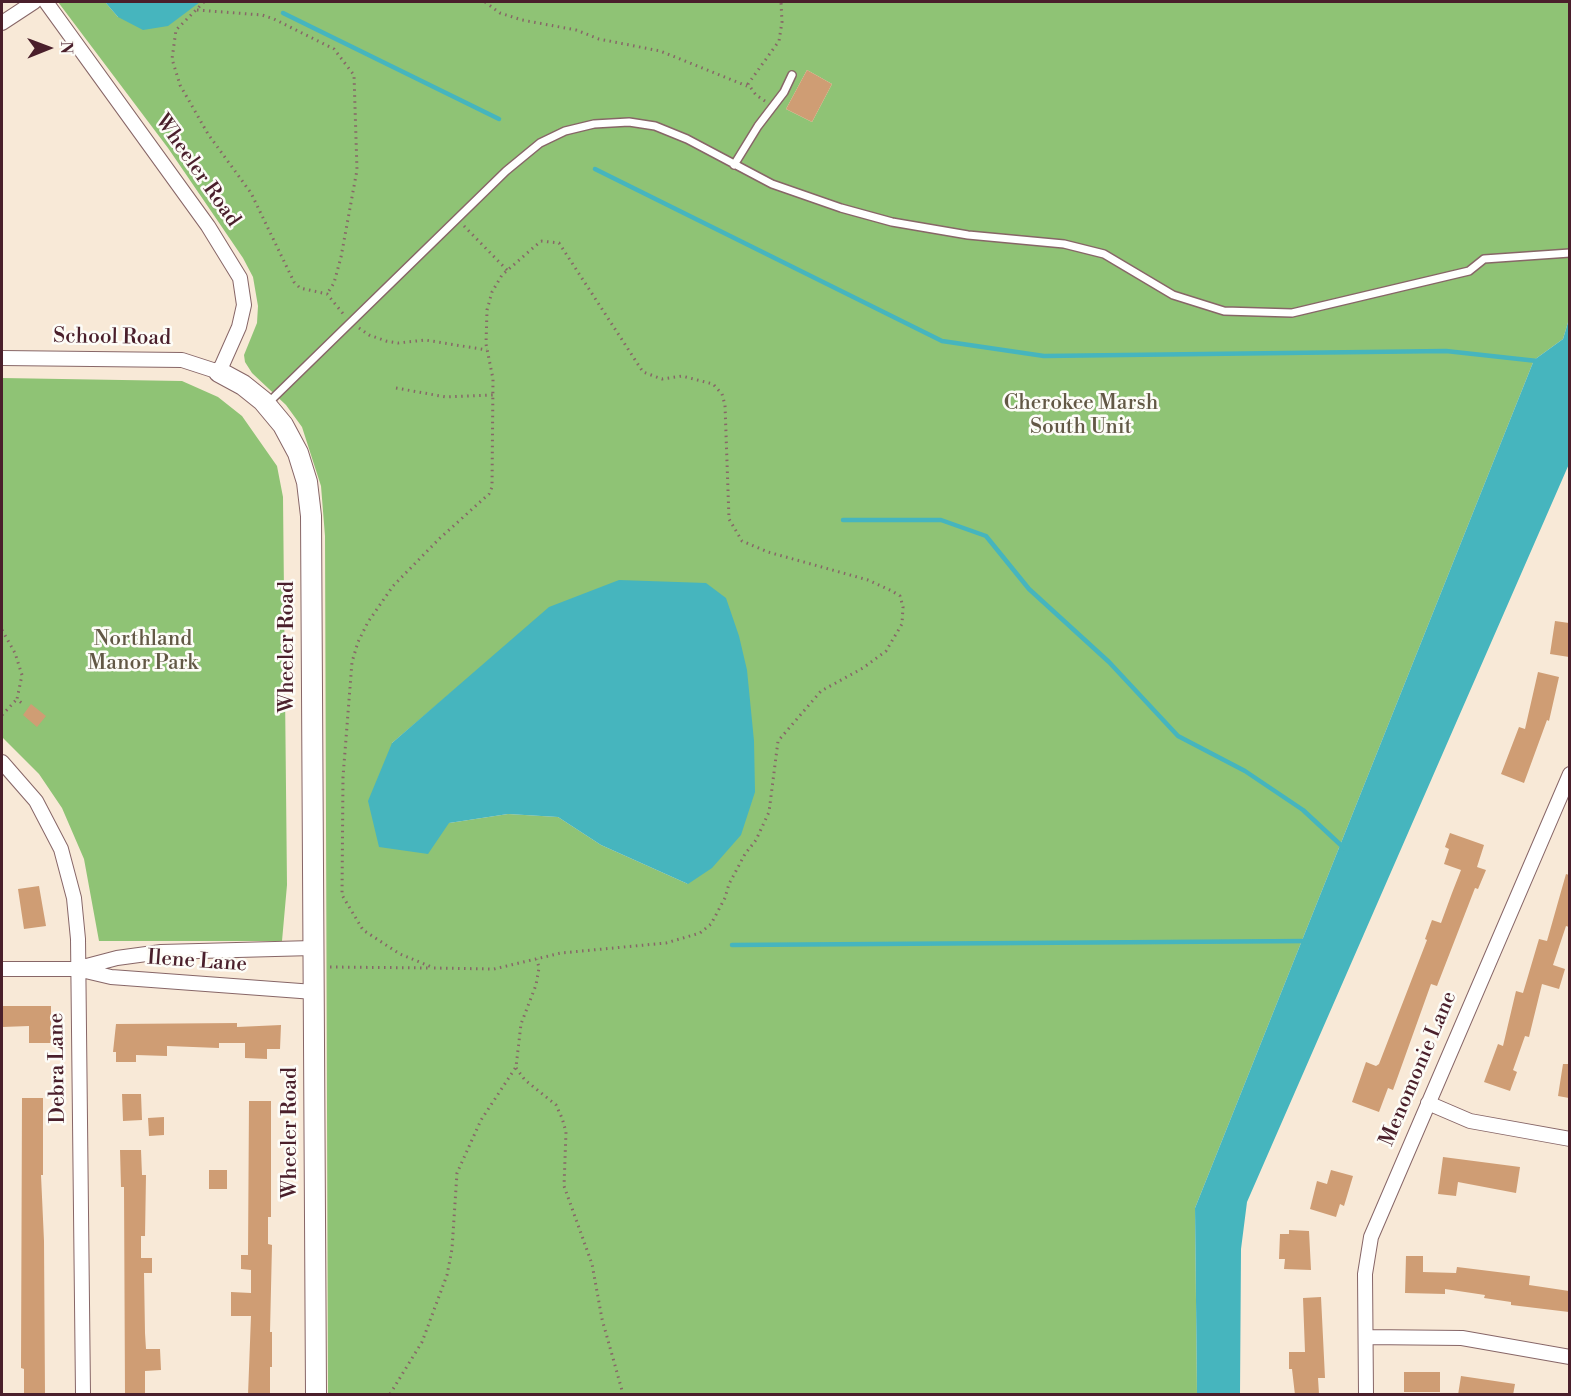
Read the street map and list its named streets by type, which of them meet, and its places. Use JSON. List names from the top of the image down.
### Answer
{
  "streets": {
    "street": [
      "Wheeler Road",
      "School Road",
      "Ilene Lane",
      "Debra Lane",
      "Menomonie Lane"
    ]
  },
  "crossings": [
    ["Wheeler Road", "School Road"],
    ["Wheeler Road", "Ilene Lane"],
    ["Ilene Lane", "Debra Lane"]
  ],
  "parks": ["Cherokee Marsh South Unit", "Northland Manor Park"],
  "north": "right"
}
